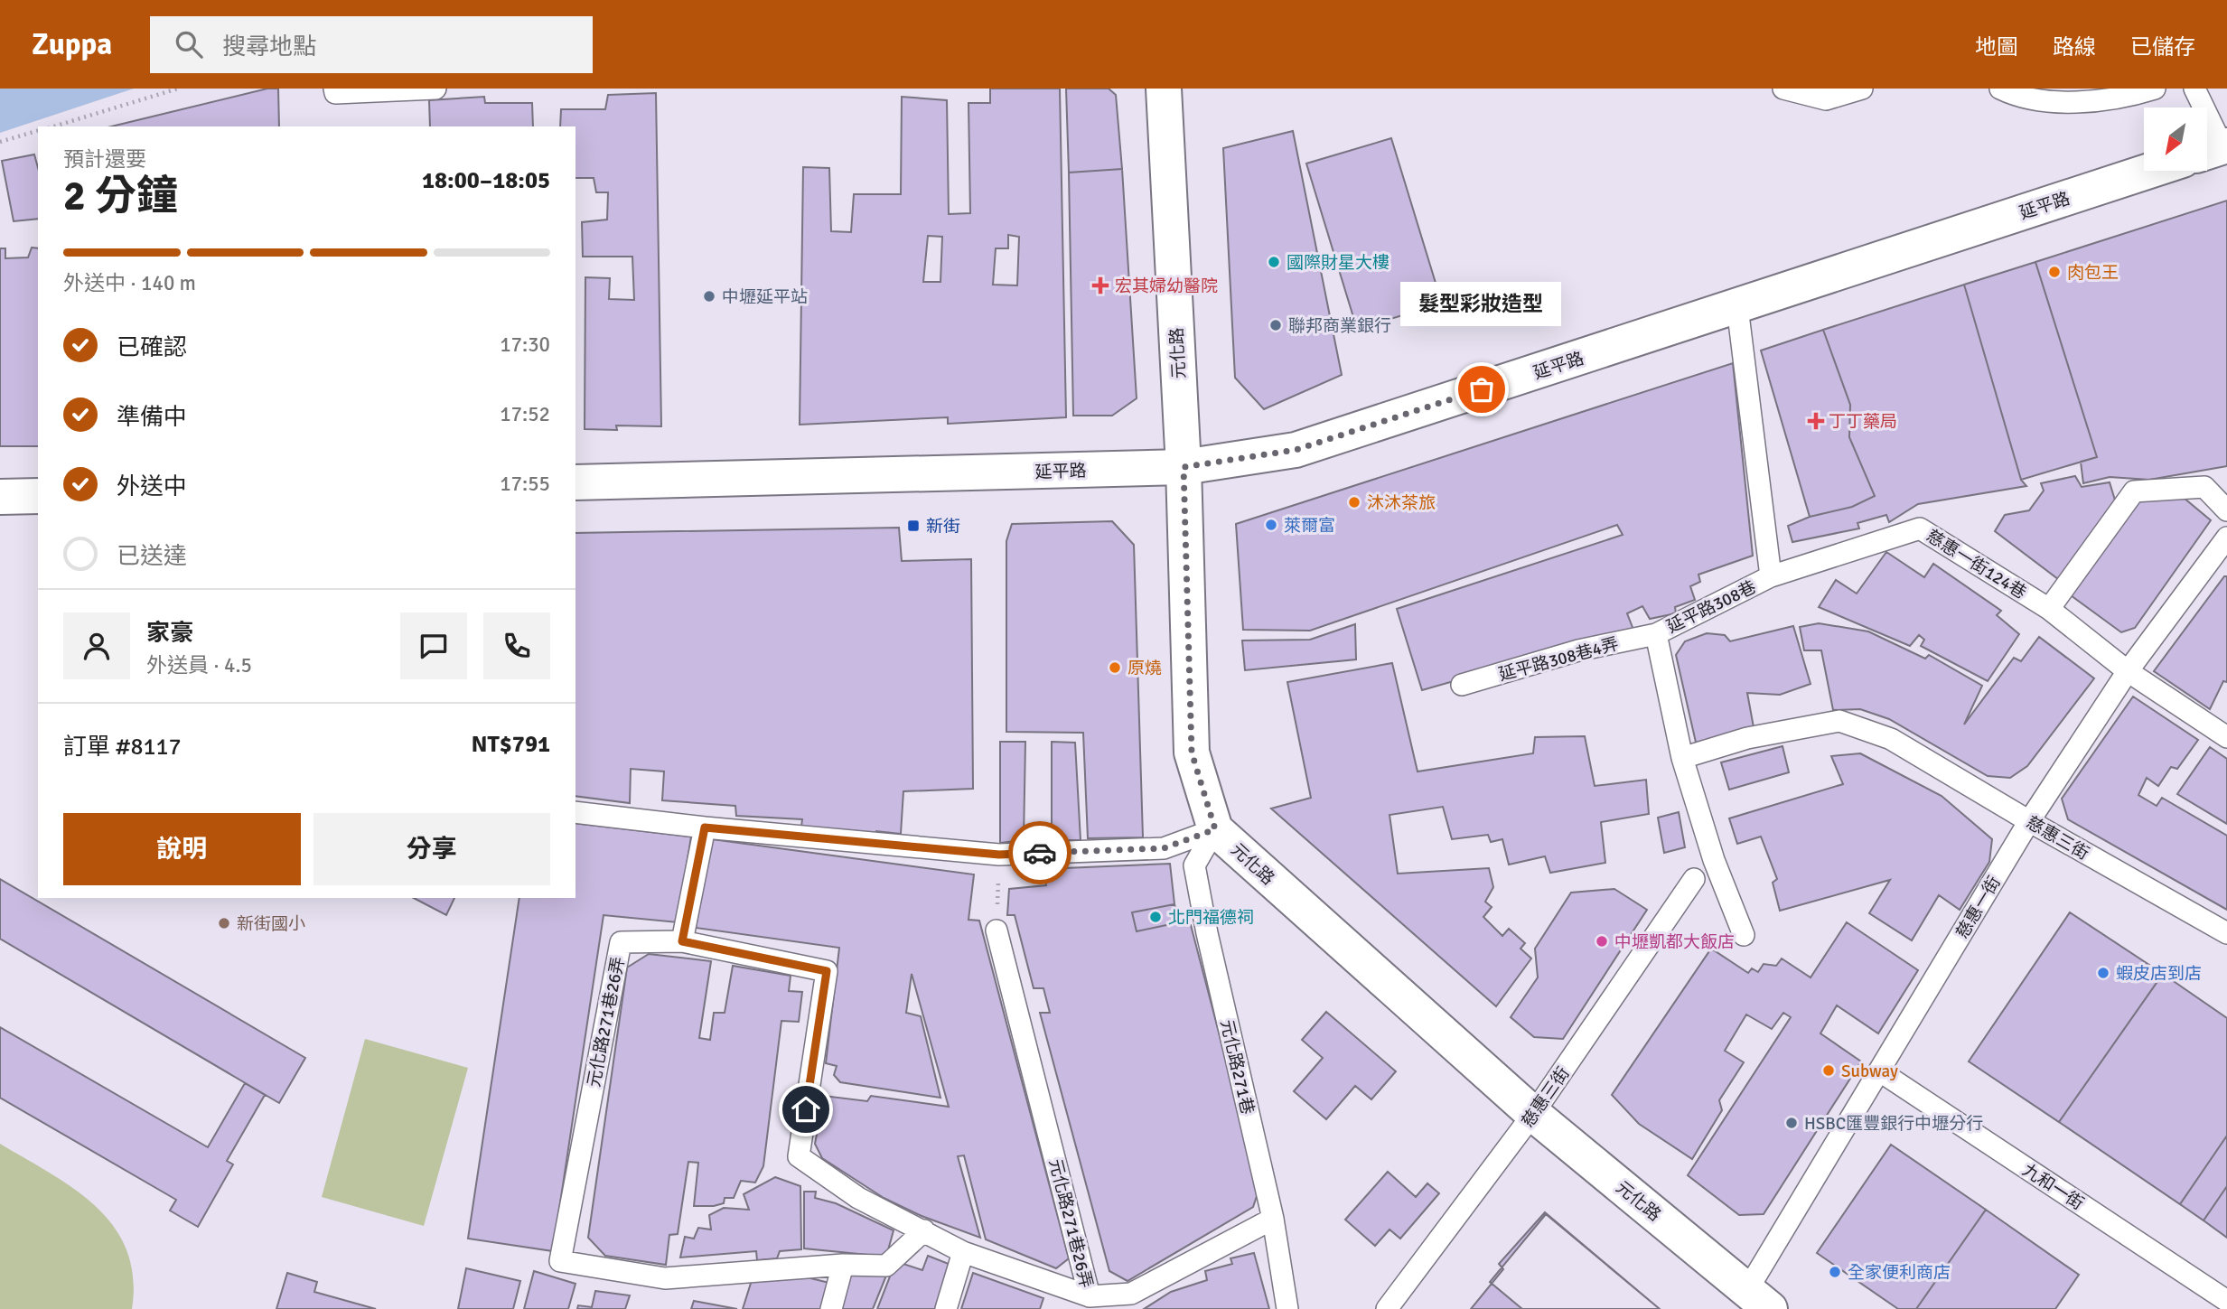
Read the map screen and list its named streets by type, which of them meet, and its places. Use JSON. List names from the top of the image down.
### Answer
{
  "streets": {
    "main road": ["延平路", "元化路"],
    "lane": [
      "慈惠一街124巷",
      "延平路308巷",
      "延平路308巷4弄",
      "慈惠三街",
      "慈惠一街",
      "元化路271巷26弄",
      "元化路271巷",
      "九和一街"
    ]
  },
  "crossings": [
    ["延平路", "元化路"],
    ["延平路", "延平路308巷"],
    ["元化路", "慈惠三街"],
    ["元化路", "慈惠一街"],
    ["元化路", "元化路271巷"],
    ["慈惠一街124巷", "延平路308巷"],
    ["慈惠一街124巷", "慈惠一街"],
    ["延平路308巷", "延平路308巷4弄"],
    ["延平路308巷", "慈惠三街"],
    ["慈惠三街", "慈惠一街"],
    ["慈惠一街", "九和一街"],
    ["元化路271巷26弄", "元化路271巷"]
  ],
  "places": {
    "other": [
      "國際財星大樓",
      "肉包王",
      "中壢延平站",
      "聯邦商業銀行",
      "髮型彩妝造型",
      "沐沐茶旅",
      "萊爾富",
      "原燒",
      "北門福德祠",
      "新街國小",
      "中壢凱都大飯店",
      "蝦皮店到店",
      "Subway",
      "HSBC匯豐銀行中壢分行",
      "全家便利商店"
    ],
    "health": ["宏其婦幼醫院", "丁丁藥局"],
    "transit": ["新街"]
  },
  "north": "bottom left",
  "page": {
    "header": "Zuppa",
    "search": "搜尋地點",
    "nav": ["地圖", "路線", "已儲存"],
    "heading": ["2 分鐘", "預計還要", "18:00–18:05"],
    "panel": [
      "家豪",
      "外送員 · 4.5",
      "訂單 #8117",
      "NT$791"
    ],
    "bar": "外送中 · 140 m",
    "bubble": "髮型彩妝造型",
    "list": [
      ["已確認", "17:30"],
      ["準備中", "17:52"],
      ["外送中", "17:55"],
      "已送達"
    ],
    "buttons": ["說明", "分享"]
  }
}
